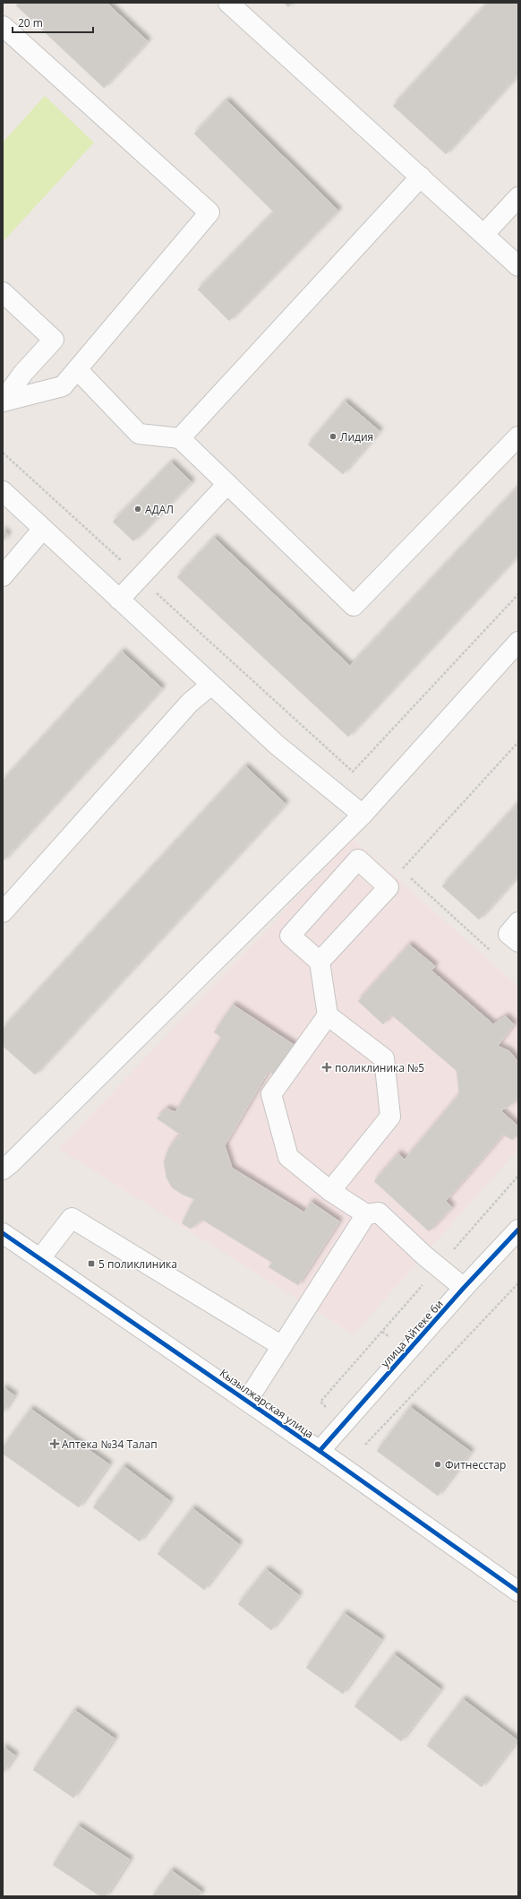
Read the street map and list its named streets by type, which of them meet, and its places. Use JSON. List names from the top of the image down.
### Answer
{
  "streets": {
    "street": ["улица Айтеке би", "Кызылжарская улица"]
  },
  "crossings": [
    ["улица Айтеке би", "Кызылжарская улица"]
  ],
  "places": {
    "other": ["Лидия", "АДАЛ", "Фитнесстар"],
    "health": ["поликлиника №5", "Аптека №34 Талап"],
    "transit": ["5 поликлиника"]
  },
  "scale_bar": "20 m"
}
